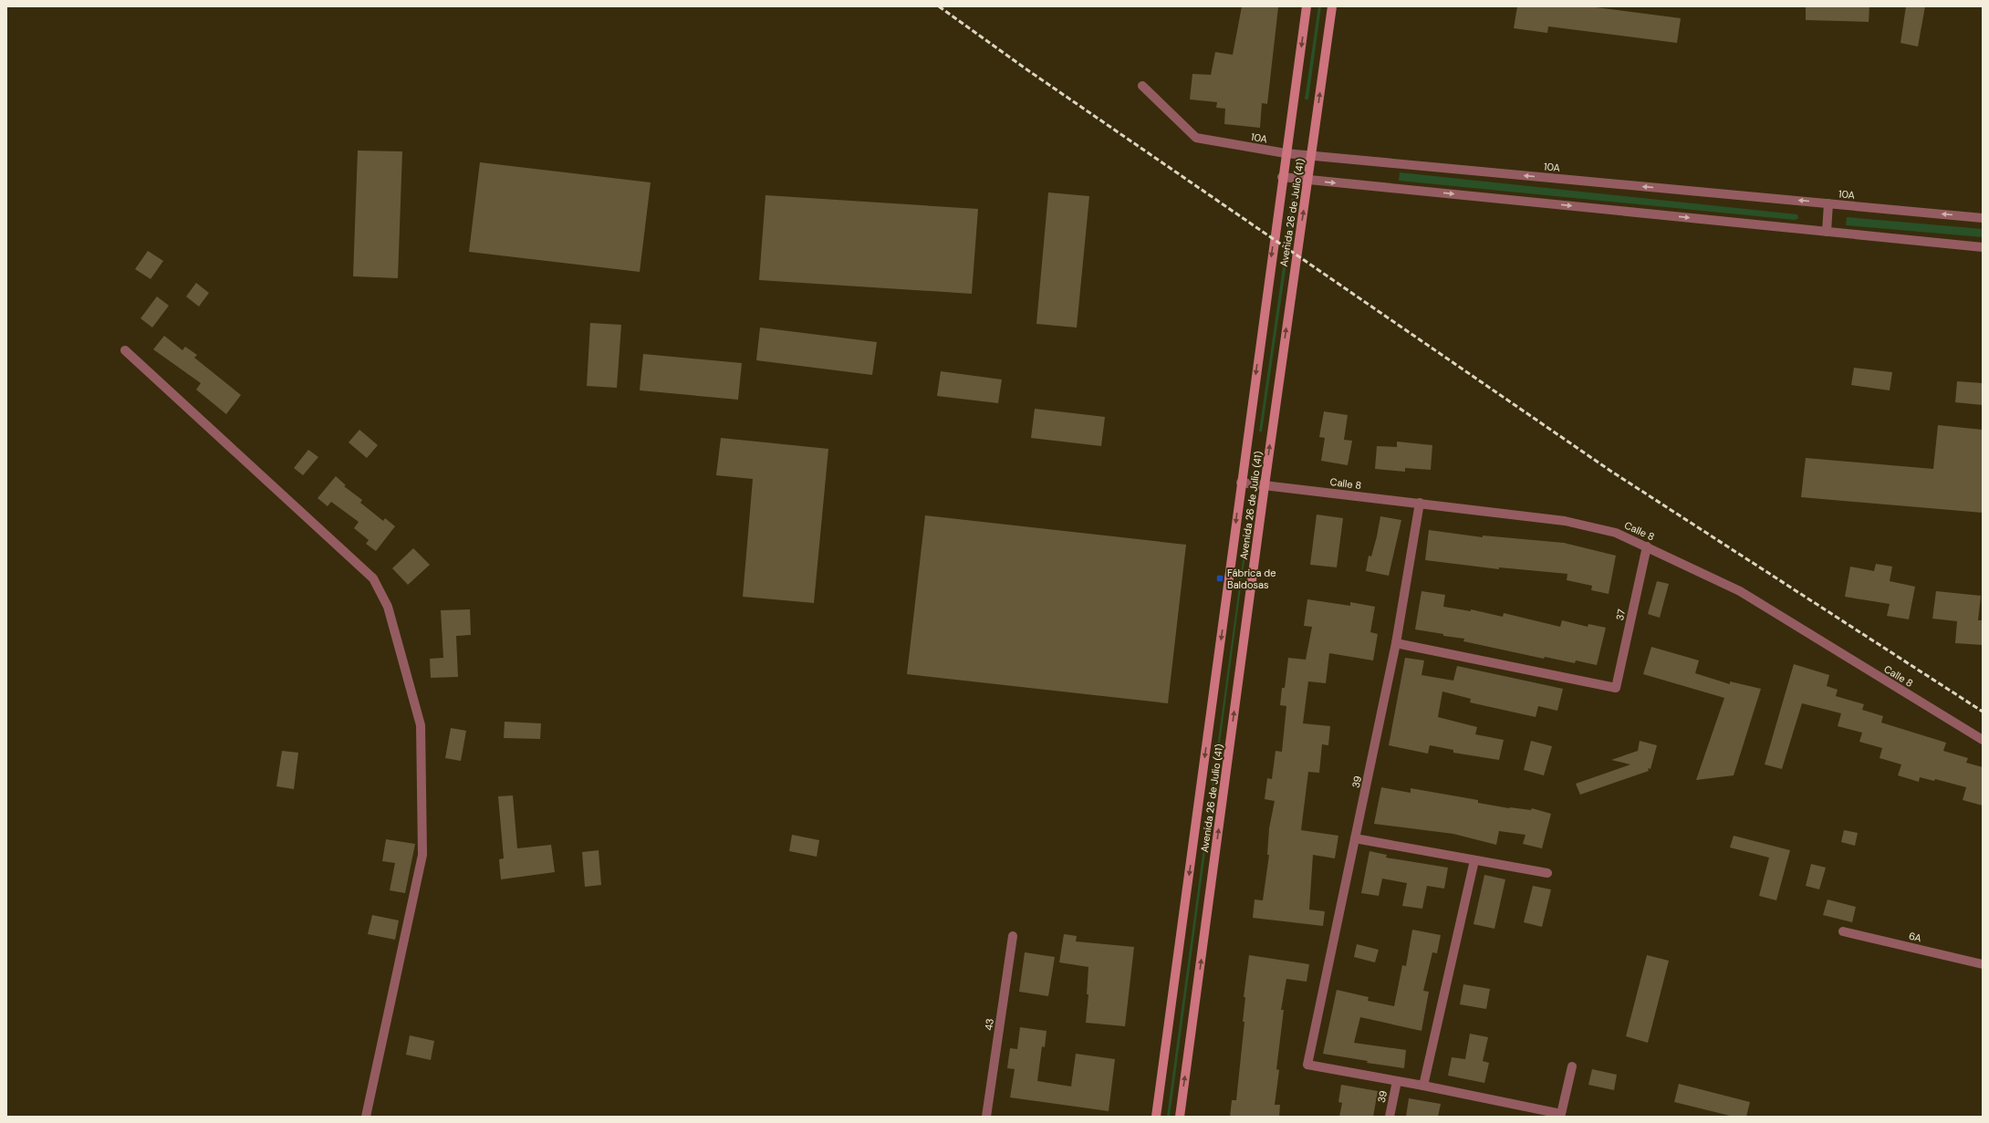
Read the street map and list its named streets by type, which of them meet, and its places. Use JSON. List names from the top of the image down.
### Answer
{
  "streets": {
    "main road": ["Avenida 26 de Julio (41)"],
    "street": [
      "10A",
      "Calle 8",
      "37",
      "39",
      "6A",
      "43"
    ]
  },
  "crossings": [
    ["10A", "Avenida 26 de Julio (41)"],
    ["Avenida 26 de Julio (41)", "Calle 8"],
    ["Calle 8", "37"],
    ["Calle 8", "39"],
    ["37", "39"]
  ],
  "places": {
    "transit": ["Fábrica de Baldosas"]
  }
}
